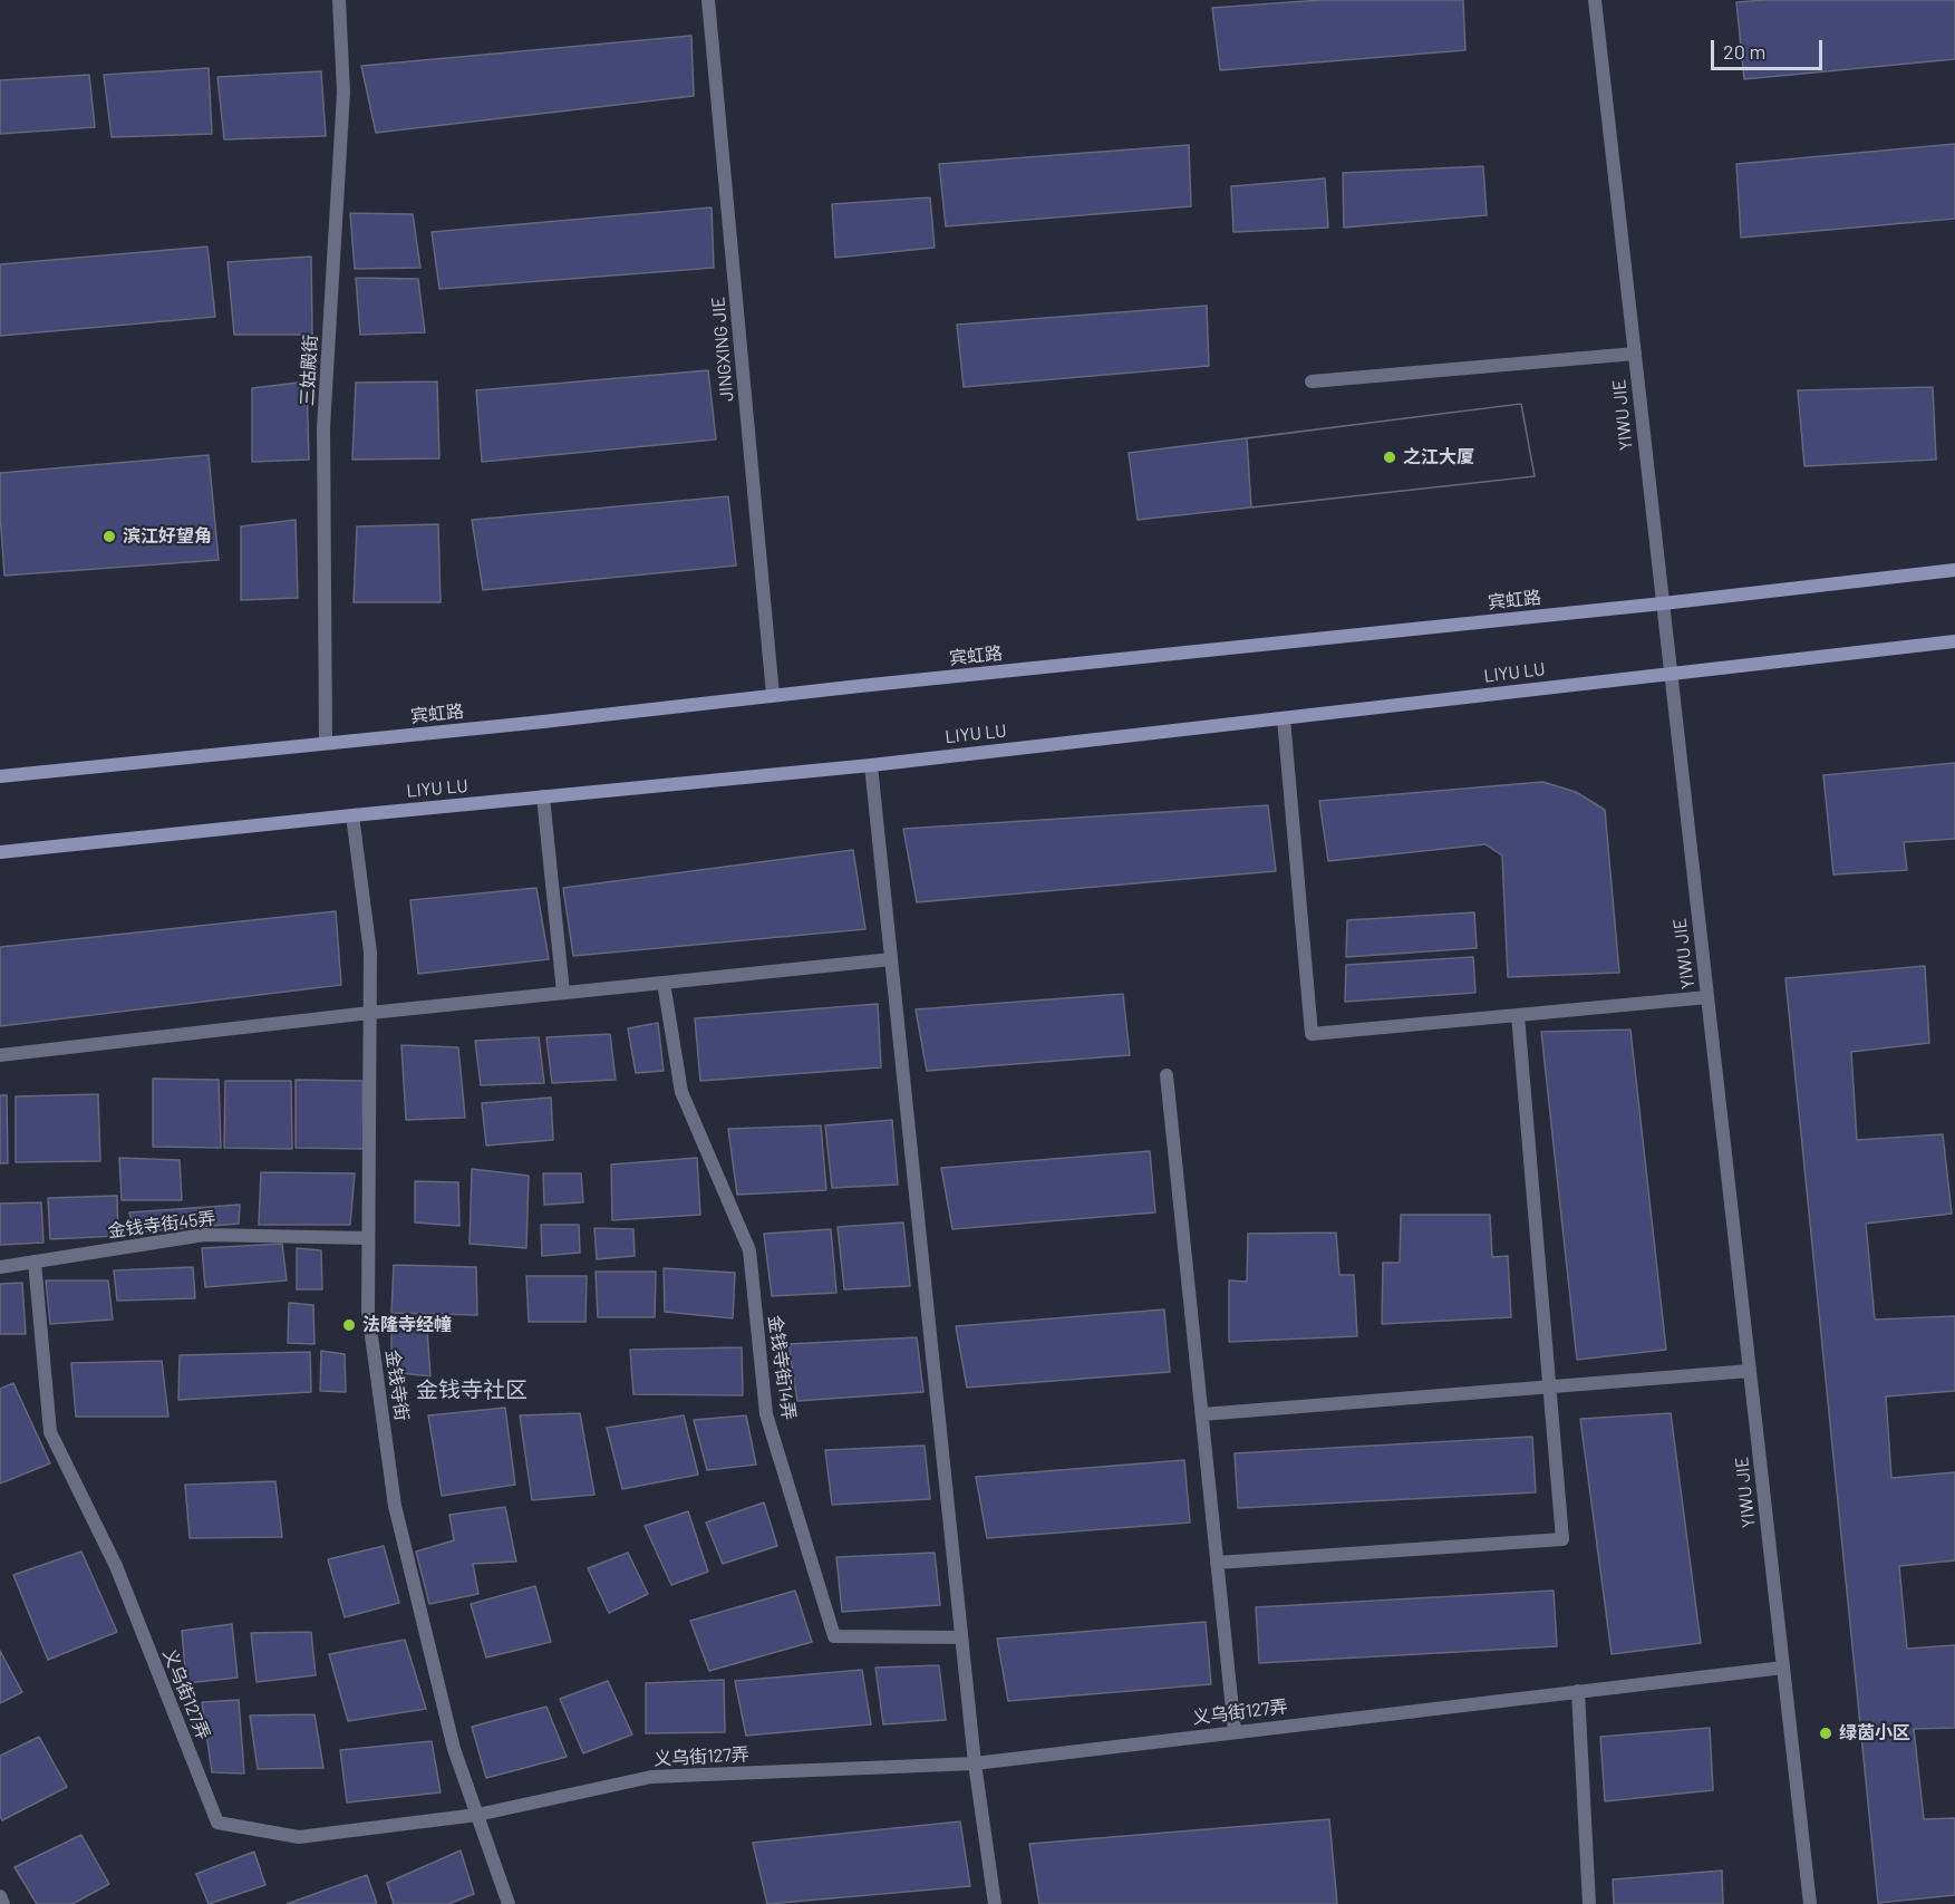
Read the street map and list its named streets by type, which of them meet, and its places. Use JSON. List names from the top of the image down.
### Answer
{
  "streets": {
    "main road": ["宾虹路", "LIYU LU"],
    "street": [
      "JINGXING JIE",
      "三姑殿街",
      "YIWU JIE",
      "金钱寺街45弄",
      "金钱寺街14弄",
      "金钱寺街",
      "义乌街127弄"
    ]
  },
  "crossings": [
    ["JINGXING JIE", "宾虹路"],
    ["三姑殿街", "宾虹路"],
    ["YIWU JIE", "宾虹路"],
    ["YIWU JIE", "LIYU LU"],
    ["YIWU JIE", "义乌街127弄"],
    ["LIYU LU", "金钱寺街"],
    ["金钱寺街45弄", "金钱寺街"],
    ["金钱寺街45弄", "义乌街127弄"],
    ["金钱寺街", "义乌街127弄"]
  ],
  "districts": ["金钱寺社区"],
  "places": [
    "之江大厦",
    "滨江好望角",
    "法隆寺经幢",
    "绿茵小区"
  ],
  "scale_bar": "20 m"
}
